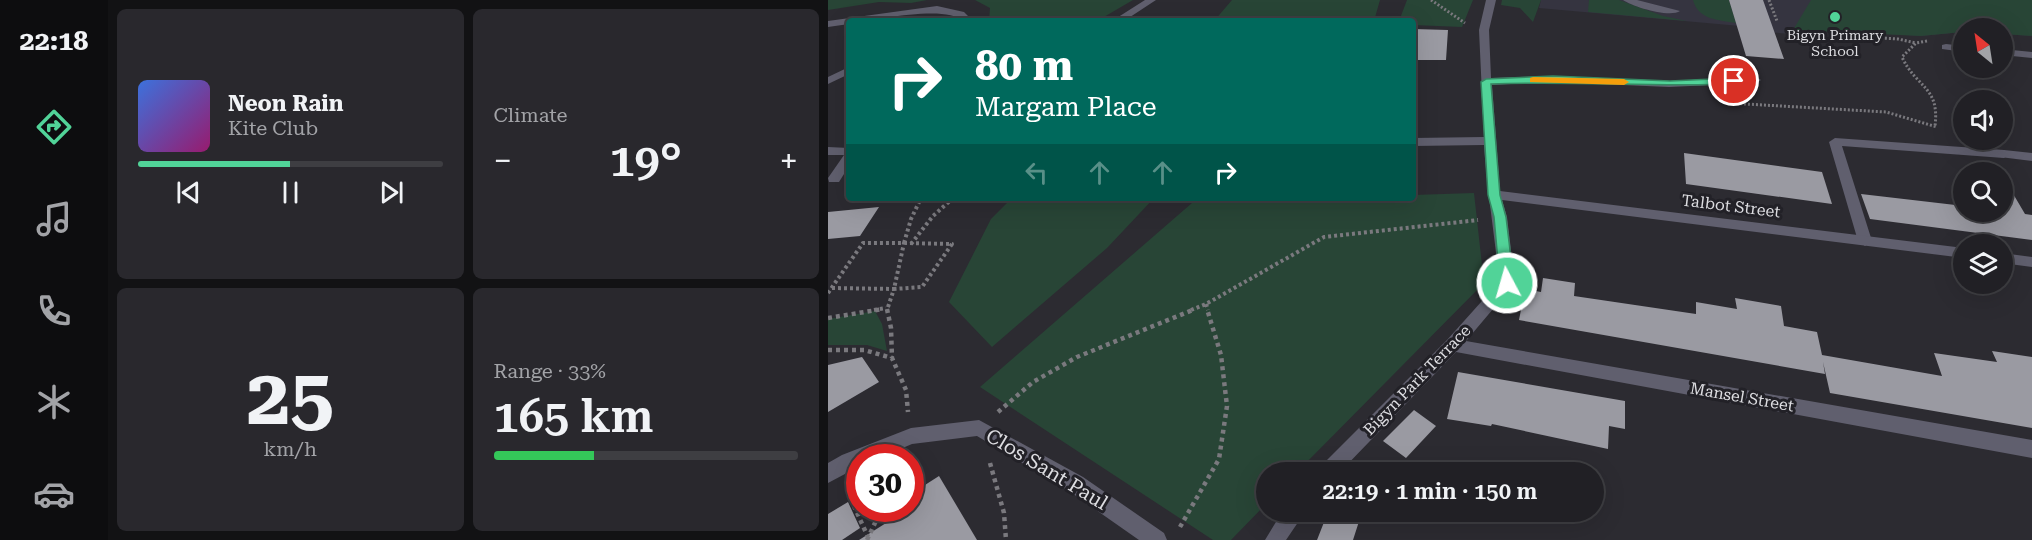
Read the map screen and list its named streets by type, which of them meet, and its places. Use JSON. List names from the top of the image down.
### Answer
{
  "streets": {
    "street": [
      "Talbot Street",
      "Bigyn Park Terrace",
      "Mansel Street",
      "Clos Sant Paul"
    ]
  },
  "crossings": [
    ["Talbot Street", "Bigyn Park Terrace"],
    ["Bigyn Park Terrace", "Mansel Street"]
  ],
  "places": ["Bigyn Primary School"],
  "north": "top left",
  "page": {
    "tabs": "22:18",
    "tile": [
      "Climate",
      ["25", "km/h"],
      ["Range · 33%", "165 km"]
    ],
    "turn": ["80 m", "Margam Place"],
    "song": ["Neon Rain", "Kite Club"],
    "heat": ["−", "19°", "+"],
    "limit": "30",
    "trip": "22:19 · 1 min · 150 m"
  }
}
